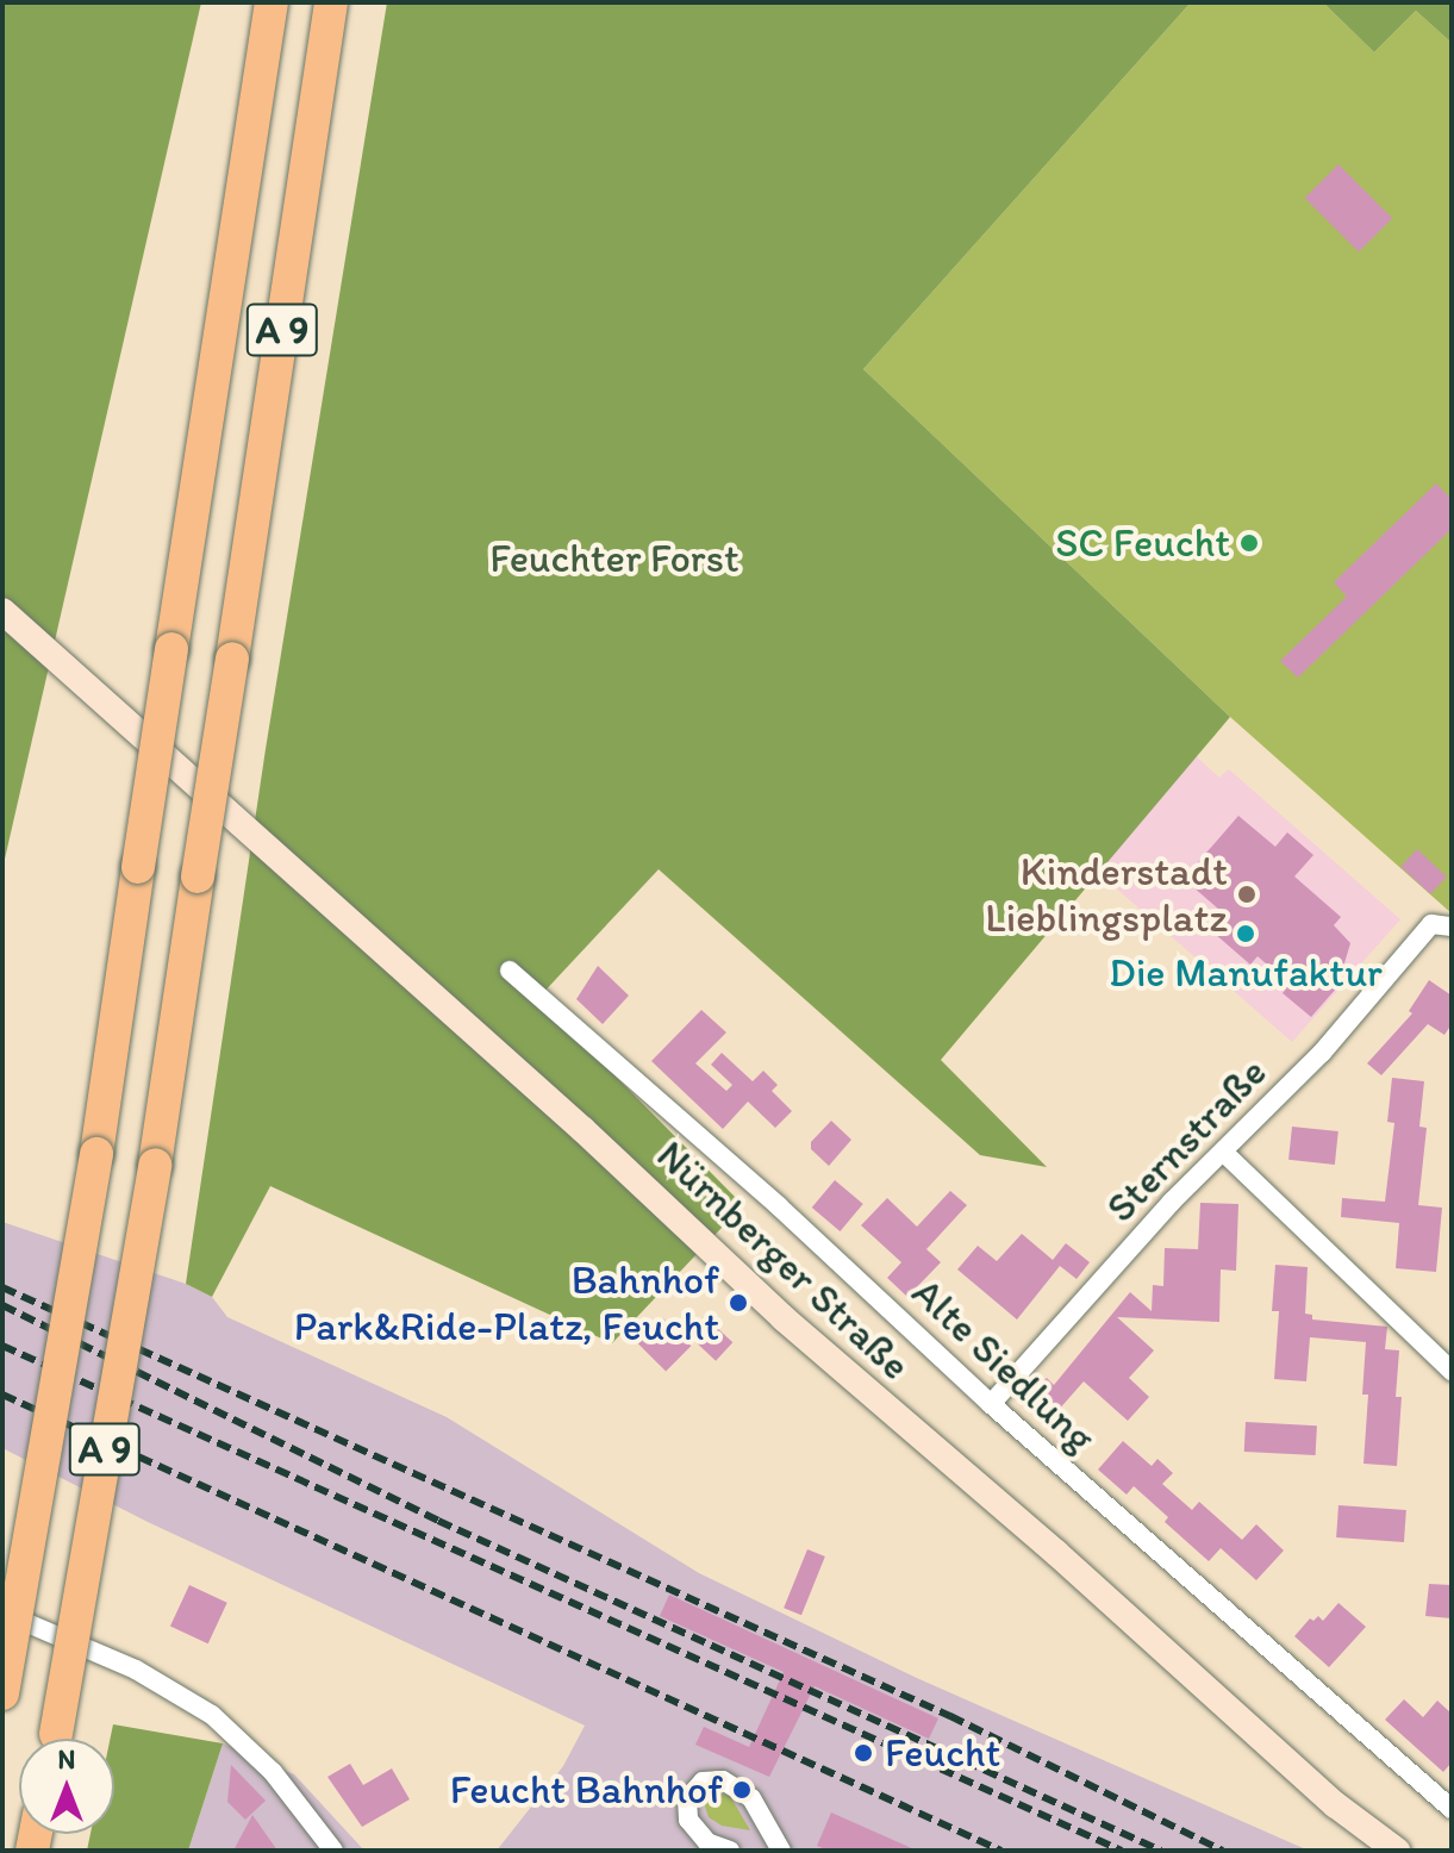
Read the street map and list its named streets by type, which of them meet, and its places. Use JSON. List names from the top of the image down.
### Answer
{
  "streets": {
    "highway": ["A 9"],
    "main road": ["Nürnberger Straße"],
    "street": ["Sternstraße", "Alte Siedlung"]
  },
  "crossings": [
    ["Sternstraße", "Alte Siedlung"]
  ],
  "parks": ["Feuchter Forst"],
  "places": [
    "SC Feucht",
    "Kinderstadt Lieblingsplatz",
    "Die Manufaktur",
    "Bahnhof Park&Ride-Platz, Feucht",
    "Feucht",
    "Feucht Bahnhof"
  ],
  "north": "top"
}
